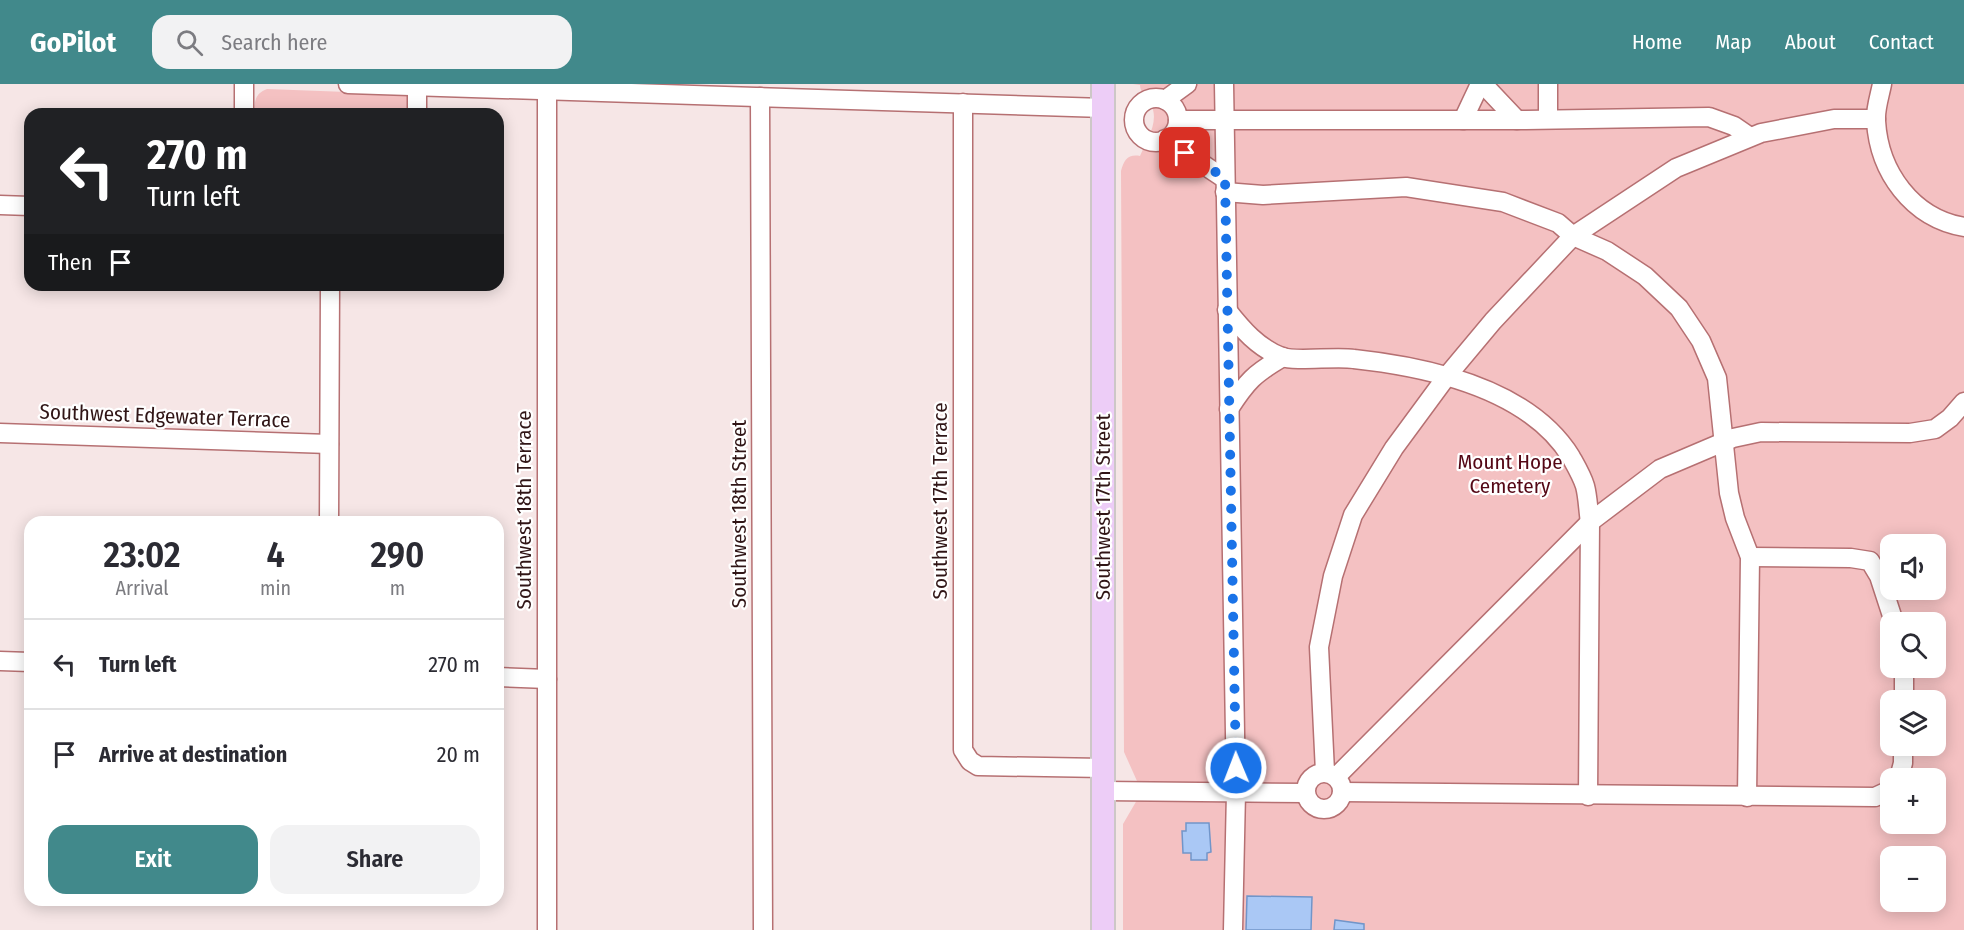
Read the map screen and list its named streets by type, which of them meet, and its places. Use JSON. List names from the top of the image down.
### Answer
{
  "streets": {
    "main road": ["Southwest 17th Street"],
    "street": [
      "Southwest Edgewater Terrace",
      "Southwest 17th Terrace",
      "Southwest 18th Terrace",
      "Southwest 18th Street"
    ]
  },
  "crossings": [
    ["Southwest 17th Terrace", "Southwest 17th Street"]
  ],
  "parks": ["Mount Hope Cemetery"],
  "page": {
    "header": "GoPilot",
    "search": "Search here",
    "nav": [
      "Home",
      "Map",
      "About",
      "Contact"
    ],
    "turn": ["270 m", "Turn left"],
    "then": "Then",
    "eta": [
      "23:02",
      "Arrival",
      "4",
      "min",
      "290",
      "m"
    ],
    "map_buttons": ["+", "−"],
    "list": [
      {
        "name": "Turn left",
        "value": "270 m"
      },
      {
        "name": "Arrive at destination",
        "value": "20 m"
      }
    ],
    "buttons": ["Exit", "Share"]
  }
}
